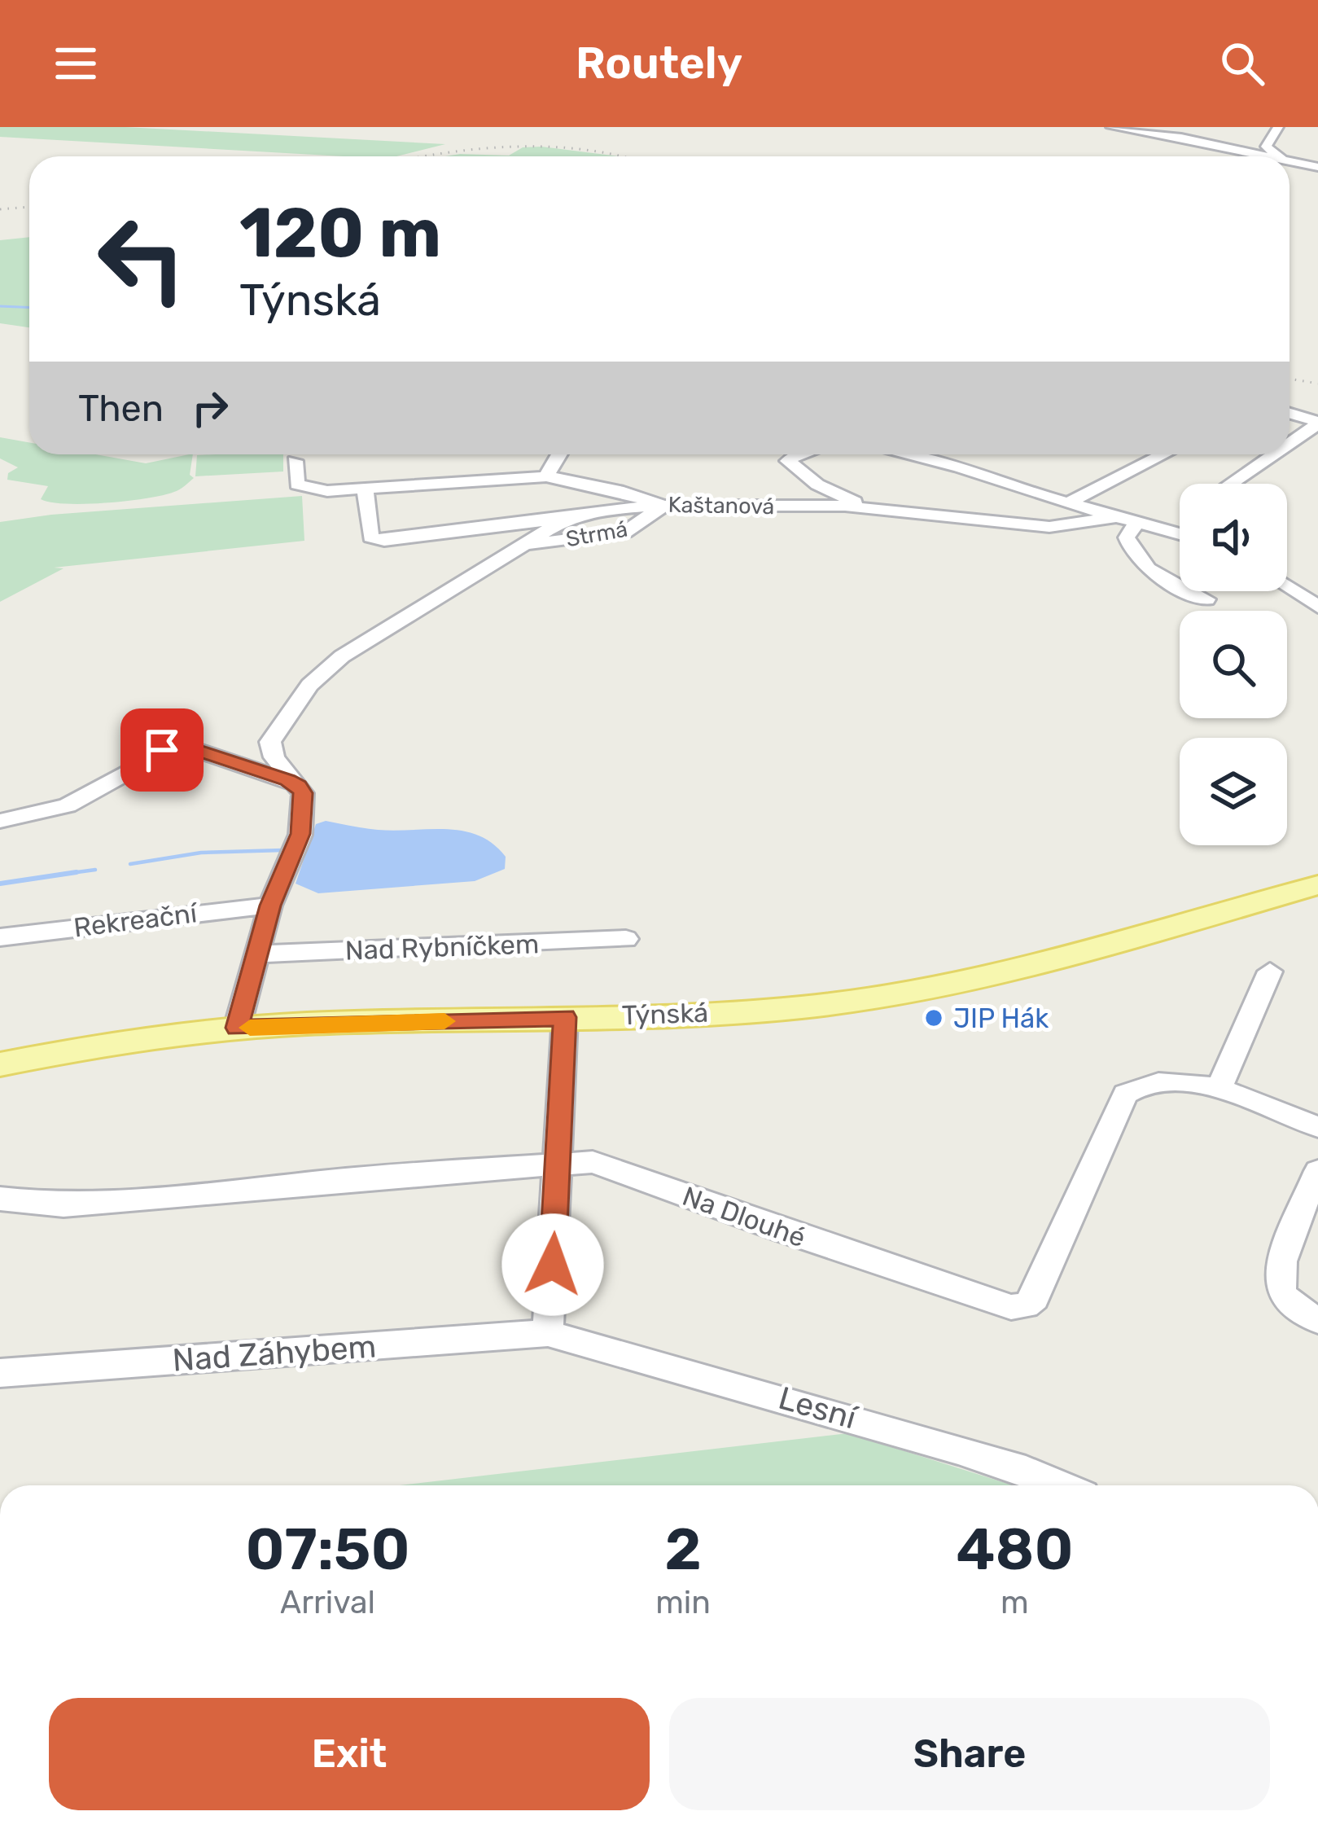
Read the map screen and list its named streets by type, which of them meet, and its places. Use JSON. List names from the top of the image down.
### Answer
{
  "streets": {
    "main road": ["Týnská"],
    "street": [
      "Kaštanová",
      "Strmá",
      "Rekreační",
      "Nad Rybníčkem",
      "Na Dlouhé",
      "Nad Záhybem",
      "Lesní"
    ]
  },
  "crossings": [
    ["Kaštanová", "Strmá"],
    ["Nad Záhybem", "Lesní"]
  ],
  "places": ["JIP Hák"],
  "page": {
    "header": "Routely",
    "turn": ["120 m", "Týnská"],
    "then": "Then",
    "eta": [
      "07:50",
      "Arrival",
      "2",
      "min",
      "480",
      "m"
    ],
    "buttons": ["Exit", "Share"]
  }
}
